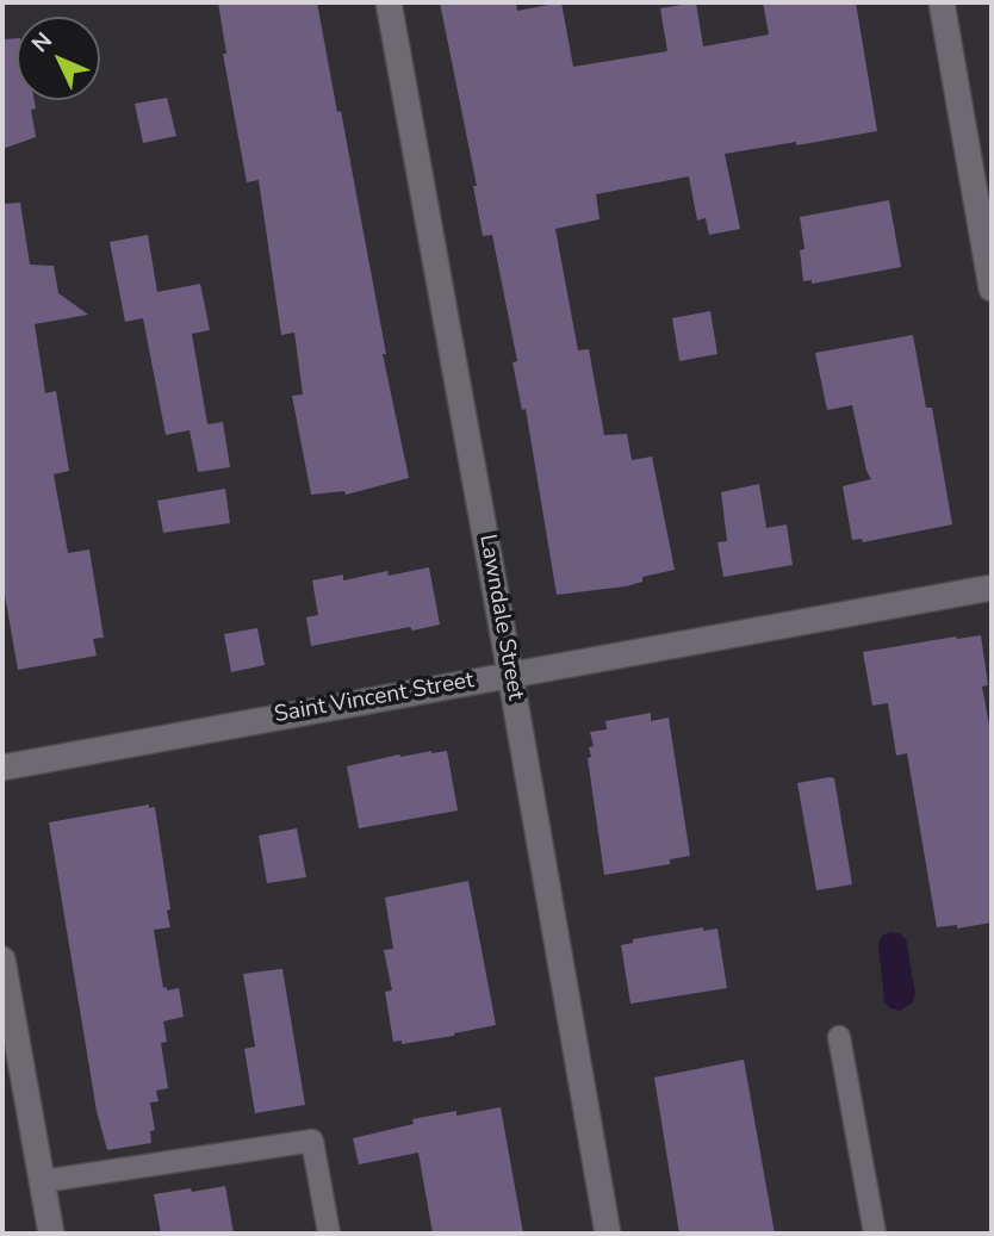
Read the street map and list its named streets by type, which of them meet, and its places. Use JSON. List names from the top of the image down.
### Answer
{
  "streets": {
    "street": ["Lawndale Street", "Saint Vincent Street"]
  },
  "crossings": [
    ["Lawndale Street", "Saint Vincent Street"]
  ],
  "north": "top left"
}
